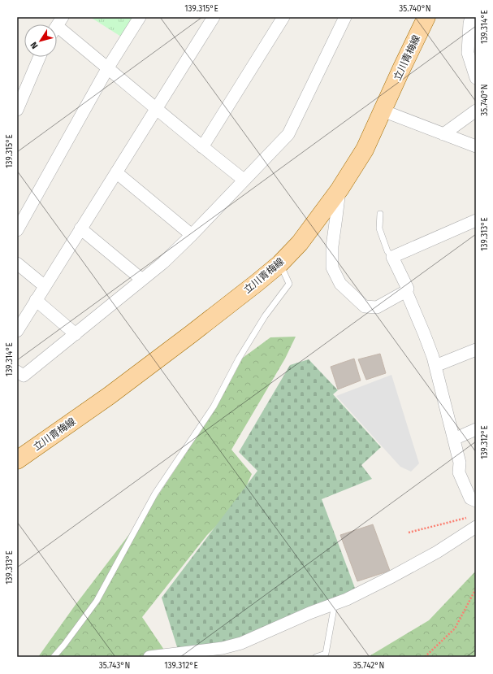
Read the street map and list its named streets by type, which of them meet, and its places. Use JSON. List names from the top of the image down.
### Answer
{
  "streets": {
    "main road": ["立川青梅線"]
  },
  "north": "bottom left",
  "coordinates": [
    "139.315°E",
    "35.740°N",
    "139.314°E",
    "139.313°E",
    "139.312°E",
    "35.743°N",
    "35.742°N"
  ]
}
